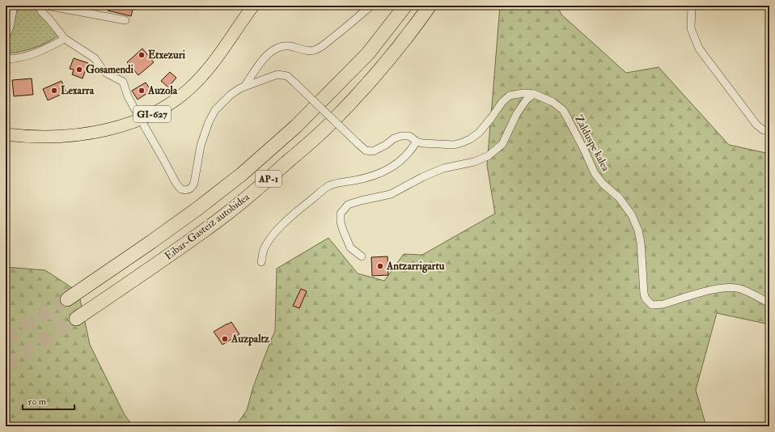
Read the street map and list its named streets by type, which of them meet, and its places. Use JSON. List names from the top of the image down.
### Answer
{
  "streets": {
    "highway": ["AP-1", "Eibar-Gasteiz autobidea"],
    "main road": ["GI-627"],
    "street": ["Zalduspe kalea"]
  },
  "places": [
    "Etxezuri",
    "Gosamendi",
    "Lexarra",
    "Auzola",
    "Antzarrigartu",
    "Auzpaltz"
  ],
  "scale_bar": "50 m"
}
